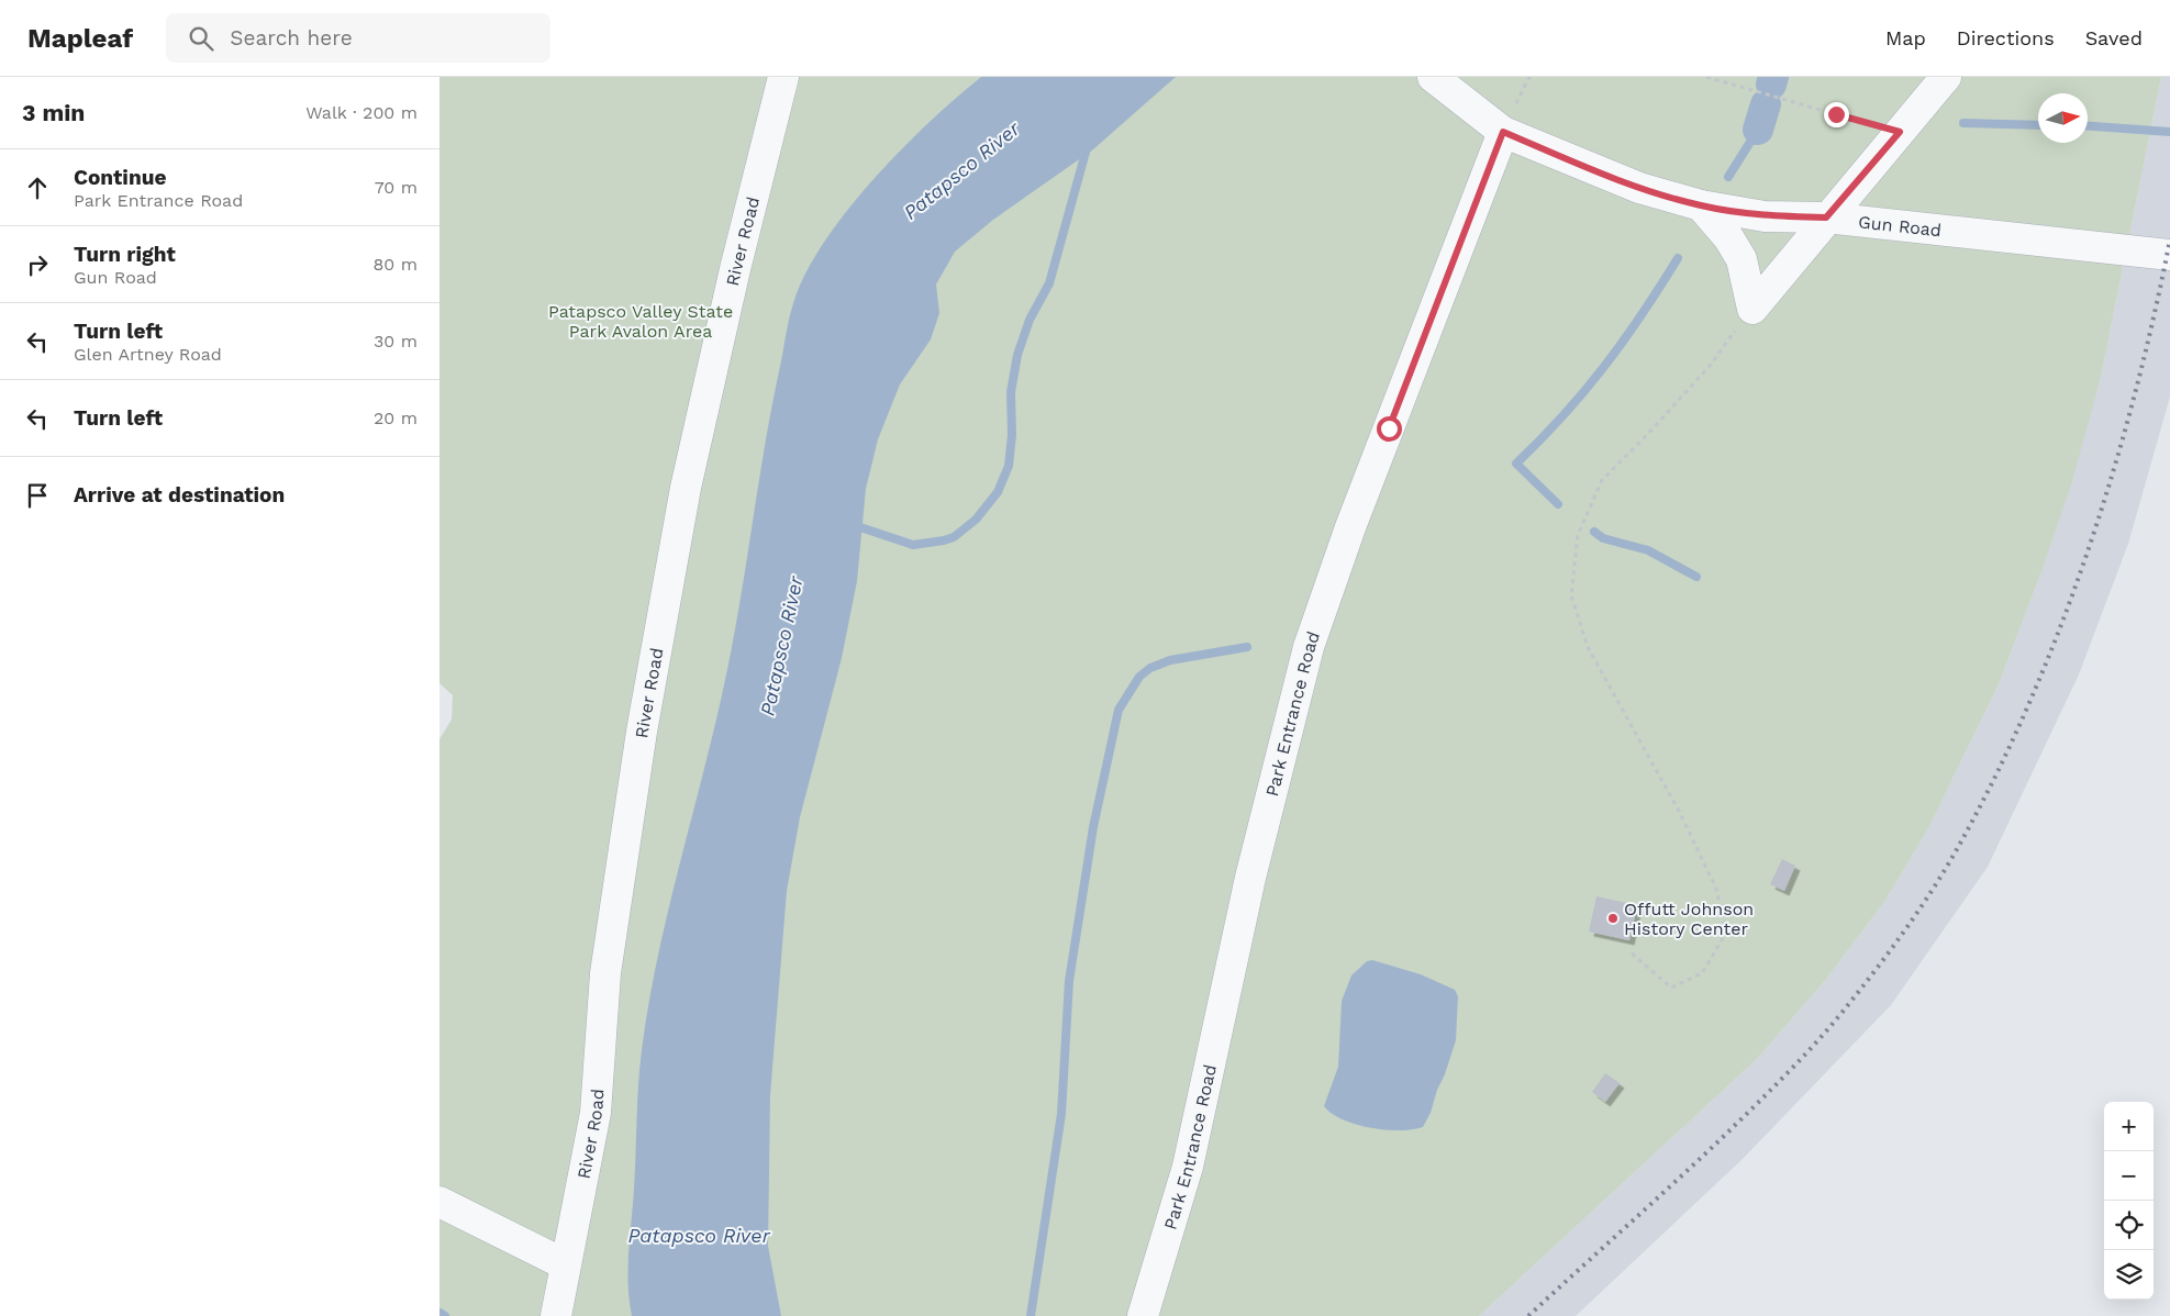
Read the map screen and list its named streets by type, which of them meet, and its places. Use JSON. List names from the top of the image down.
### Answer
{
  "streets": {
    "street": ["Gun Road", "River Road", "Park Entrance Road"]
  },
  "crossings": [
    ["Gun Road", "Park Entrance Road"]
  ],
  "water": ["Patapsco River"],
  "parks": ["Patapsco Valley State Park Avalon Area"],
  "places": ["Offutt Johnson History Center"],
  "north": "right",
  "page": {
    "header": "Mapleaf",
    "search": "Search here",
    "nav": ["Map", "Directions", "Saved"],
    "heading": ["3 min", "Walk · 200 m"],
    "list": [
      ["Continue", "Park Entrance Road", "70 m"],
      ["Turn right", "Gun Road", "80 m"],
      ["Turn left", "Glen Artney Road", "30 m"],
      ["Turn left", "20 m"],
      "Arrive at destination"
    ],
    "map_buttons": ["+", "−"]
  }
}
